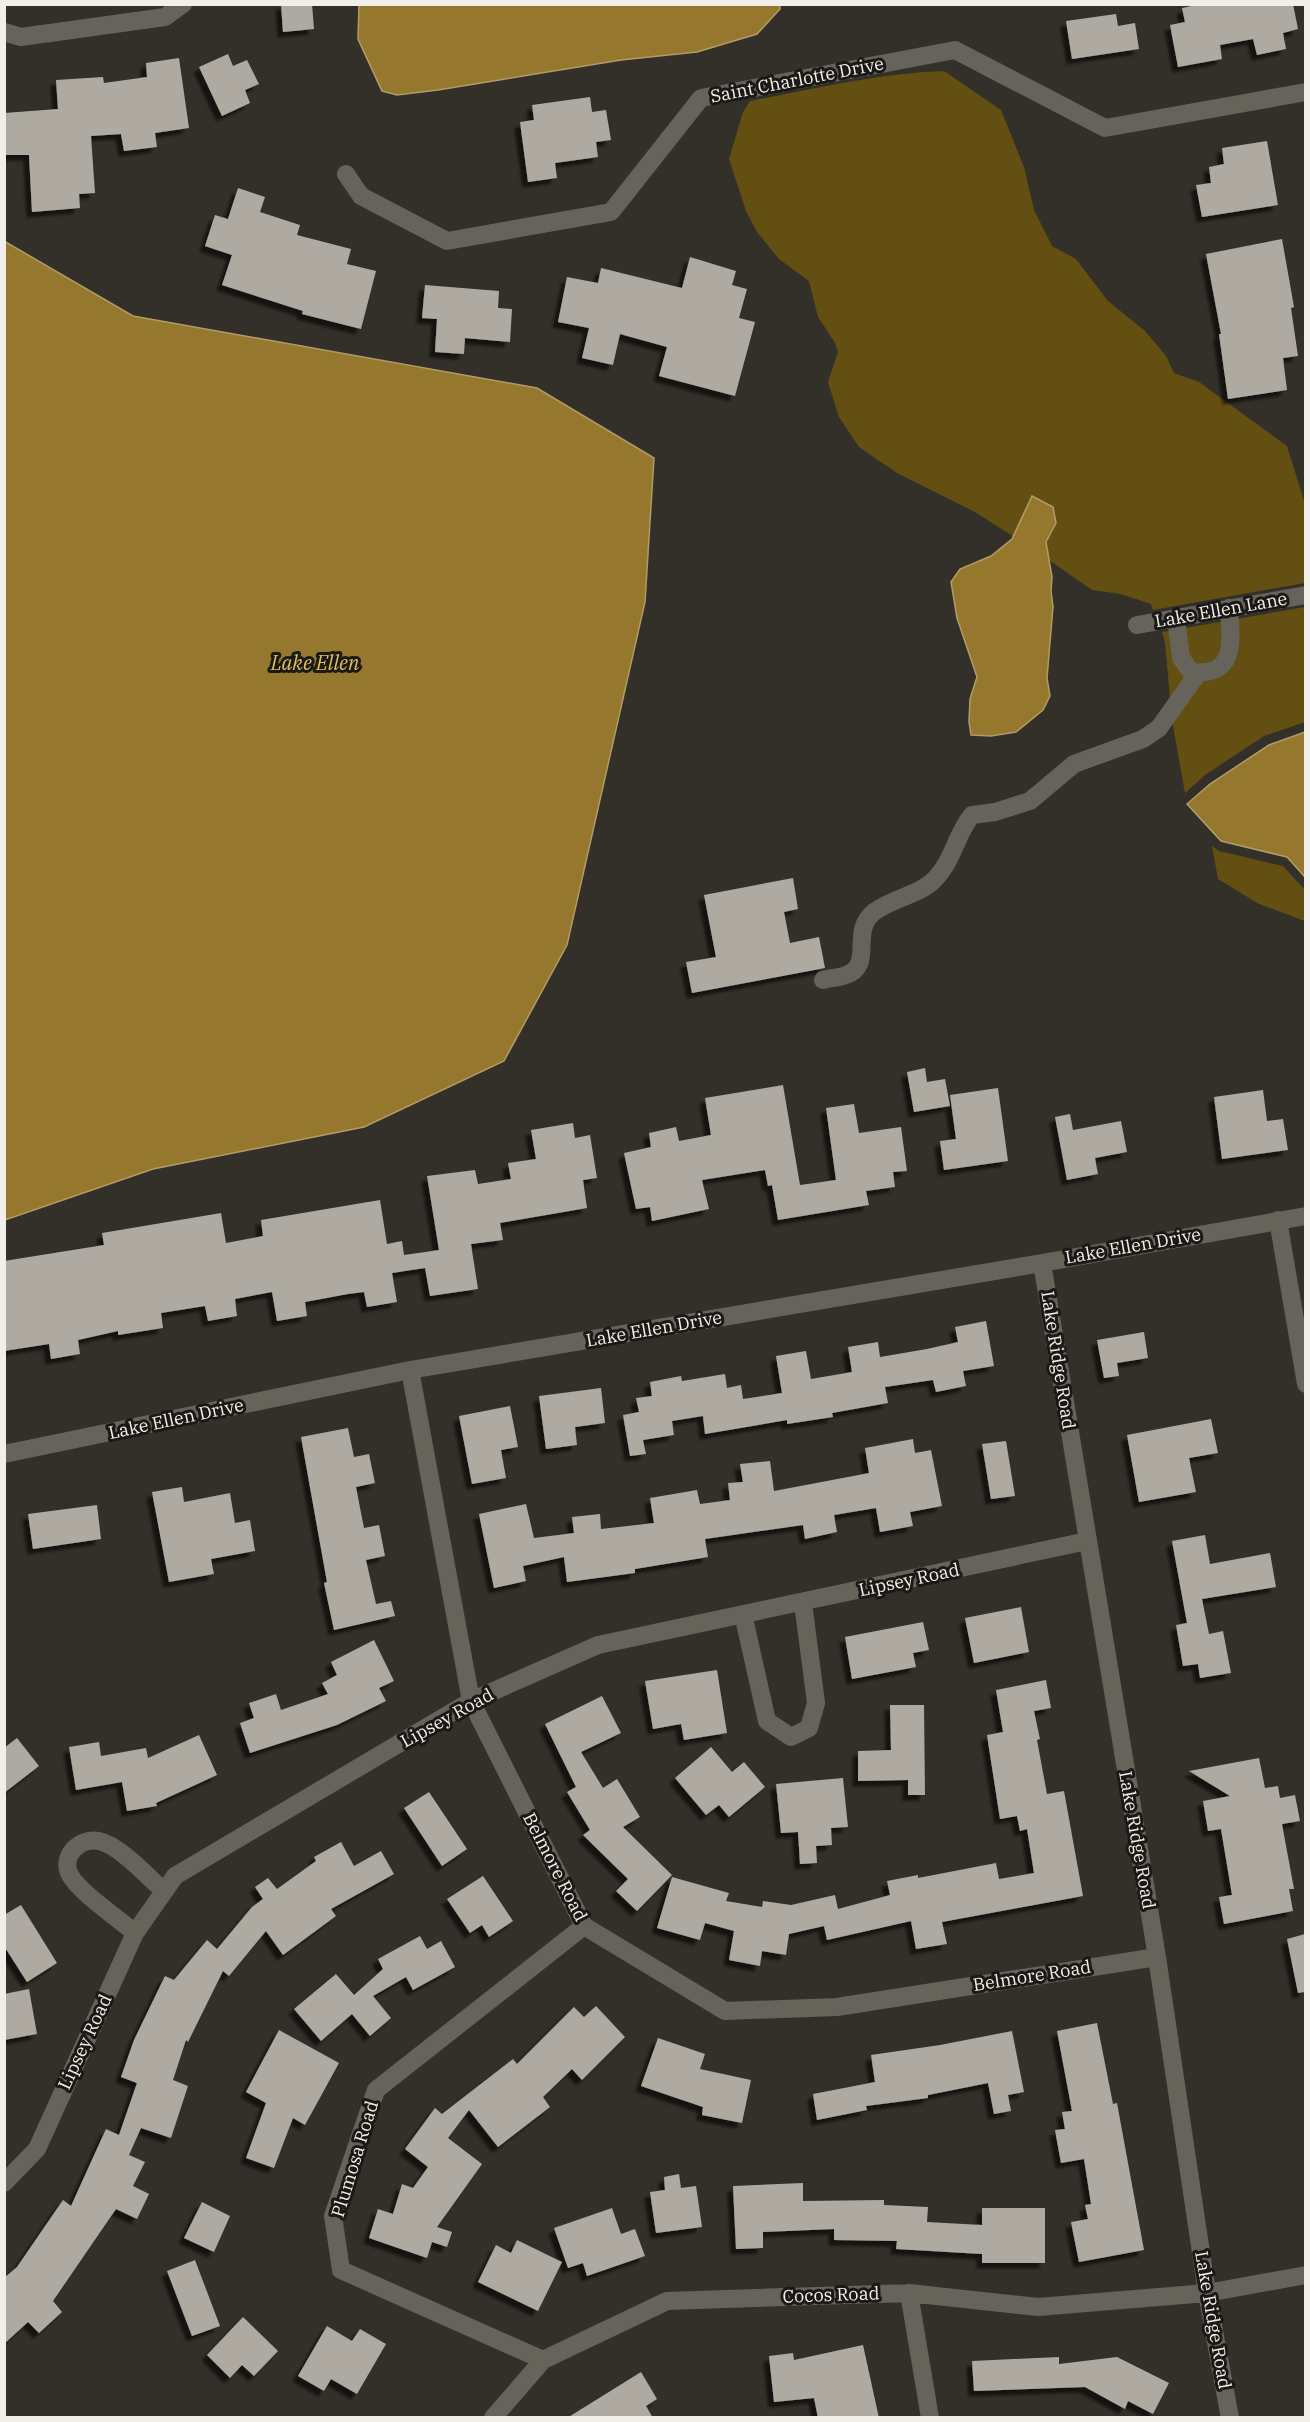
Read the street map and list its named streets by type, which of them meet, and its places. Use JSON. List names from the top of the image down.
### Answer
{
  "streets": {
    "street": [
      "Saint Charlotte Drive",
      "Lake Ellen Lane",
      "Lake Ellen Drive",
      "Lake Ridge Road",
      "Lipsey Road",
      "Belmore Road",
      "Plumosa Road",
      "Cocos Road"
    ]
  },
  "crossings": [
    ["Lake Ellen Drive", "Lake Ridge Road"],
    ["Lake Ellen Drive", "Belmore Road"],
    ["Lake Ridge Road", "Lipsey Road"],
    ["Lake Ridge Road", "Belmore Road"],
    ["Lake Ridge Road", "Cocos Road"],
    ["Lipsey Road", "Belmore Road"],
    ["Belmore Road", "Plumosa Road"],
    ["Plumosa Road", "Cocos Road"]
  ],
  "water": ["Lake Ellen"]
}
